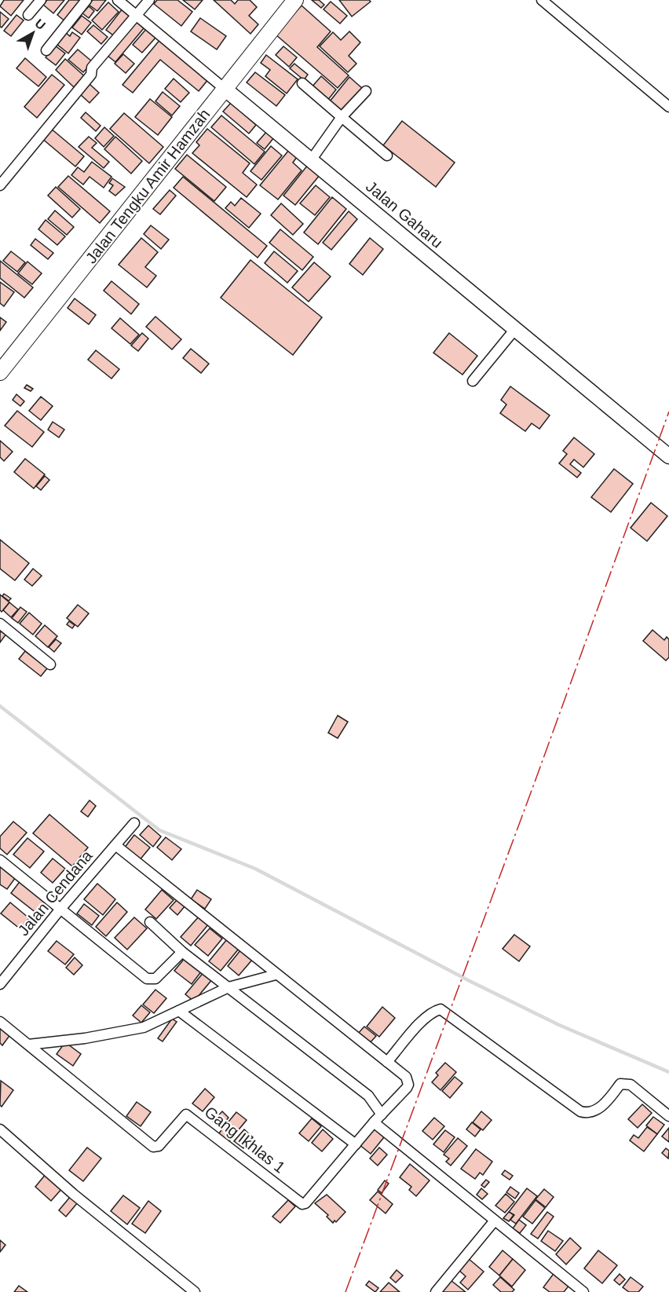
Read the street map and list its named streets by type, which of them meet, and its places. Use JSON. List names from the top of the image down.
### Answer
{
  "streets": {
    "main road": ["Jalan Tengku Amir Hamzah"],
    "street": ["Jalan Gaharu", "Jalan Cendana", "Gang Ikhlas 1"]
  },
  "crossings": [
    ["Jalan Tengku Amir Hamzah", "Jalan Gaharu"]
  ],
  "north": "top right"
}
